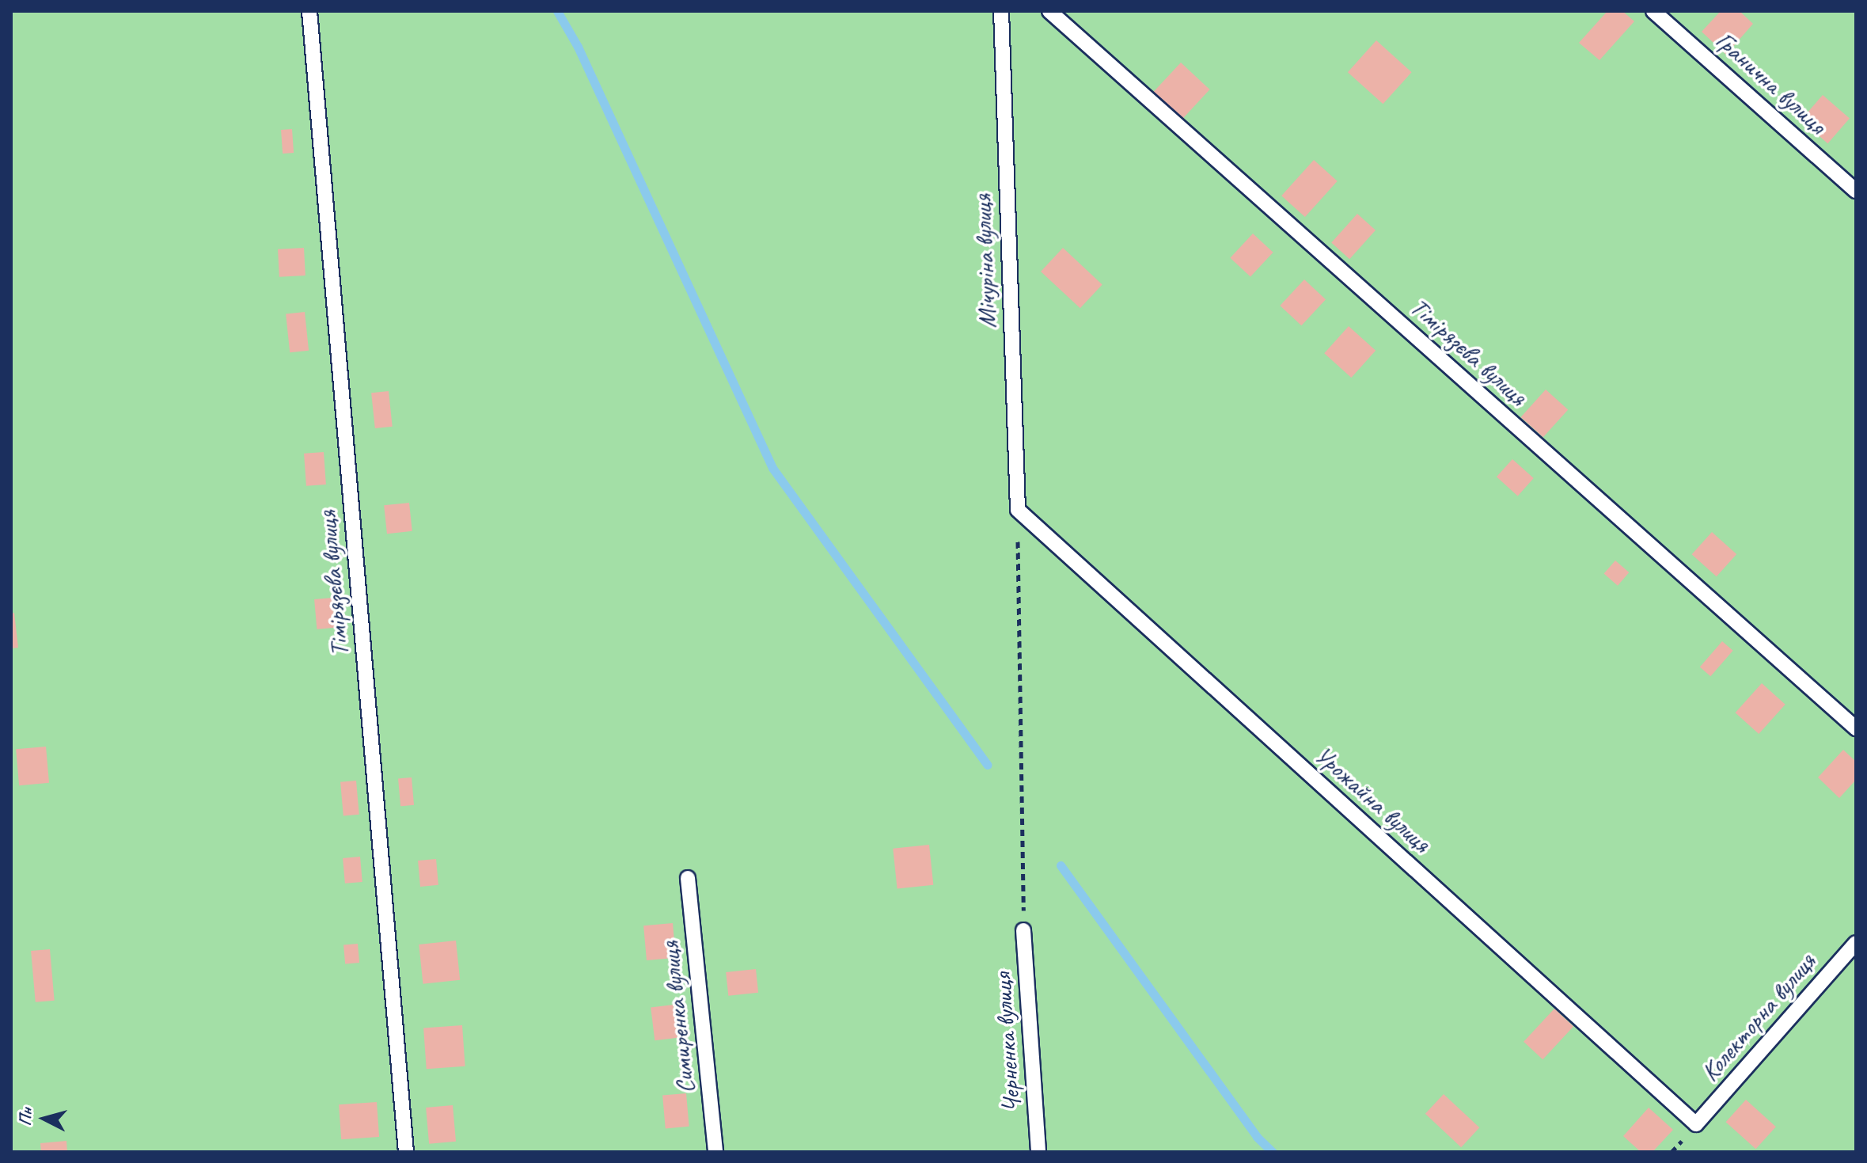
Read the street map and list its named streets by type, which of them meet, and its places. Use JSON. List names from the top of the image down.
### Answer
{
  "streets": {
    "lane": [
      "Гранична вулиця",
      "Мічуріна вулиця",
      "Тімірязєва вулиця",
      "Урожайна вулиця",
      "Симиренка вулиця",
      "Колекторна вулиця",
      "Черненка вулиця"
    ]
  },
  "crossings": [
    ["Мічуріна вулиця", "Урожайна вулиця"],
    ["Урожайна вулиця", "Колекторна вулиця"]
  ],
  "north": "left"
}
